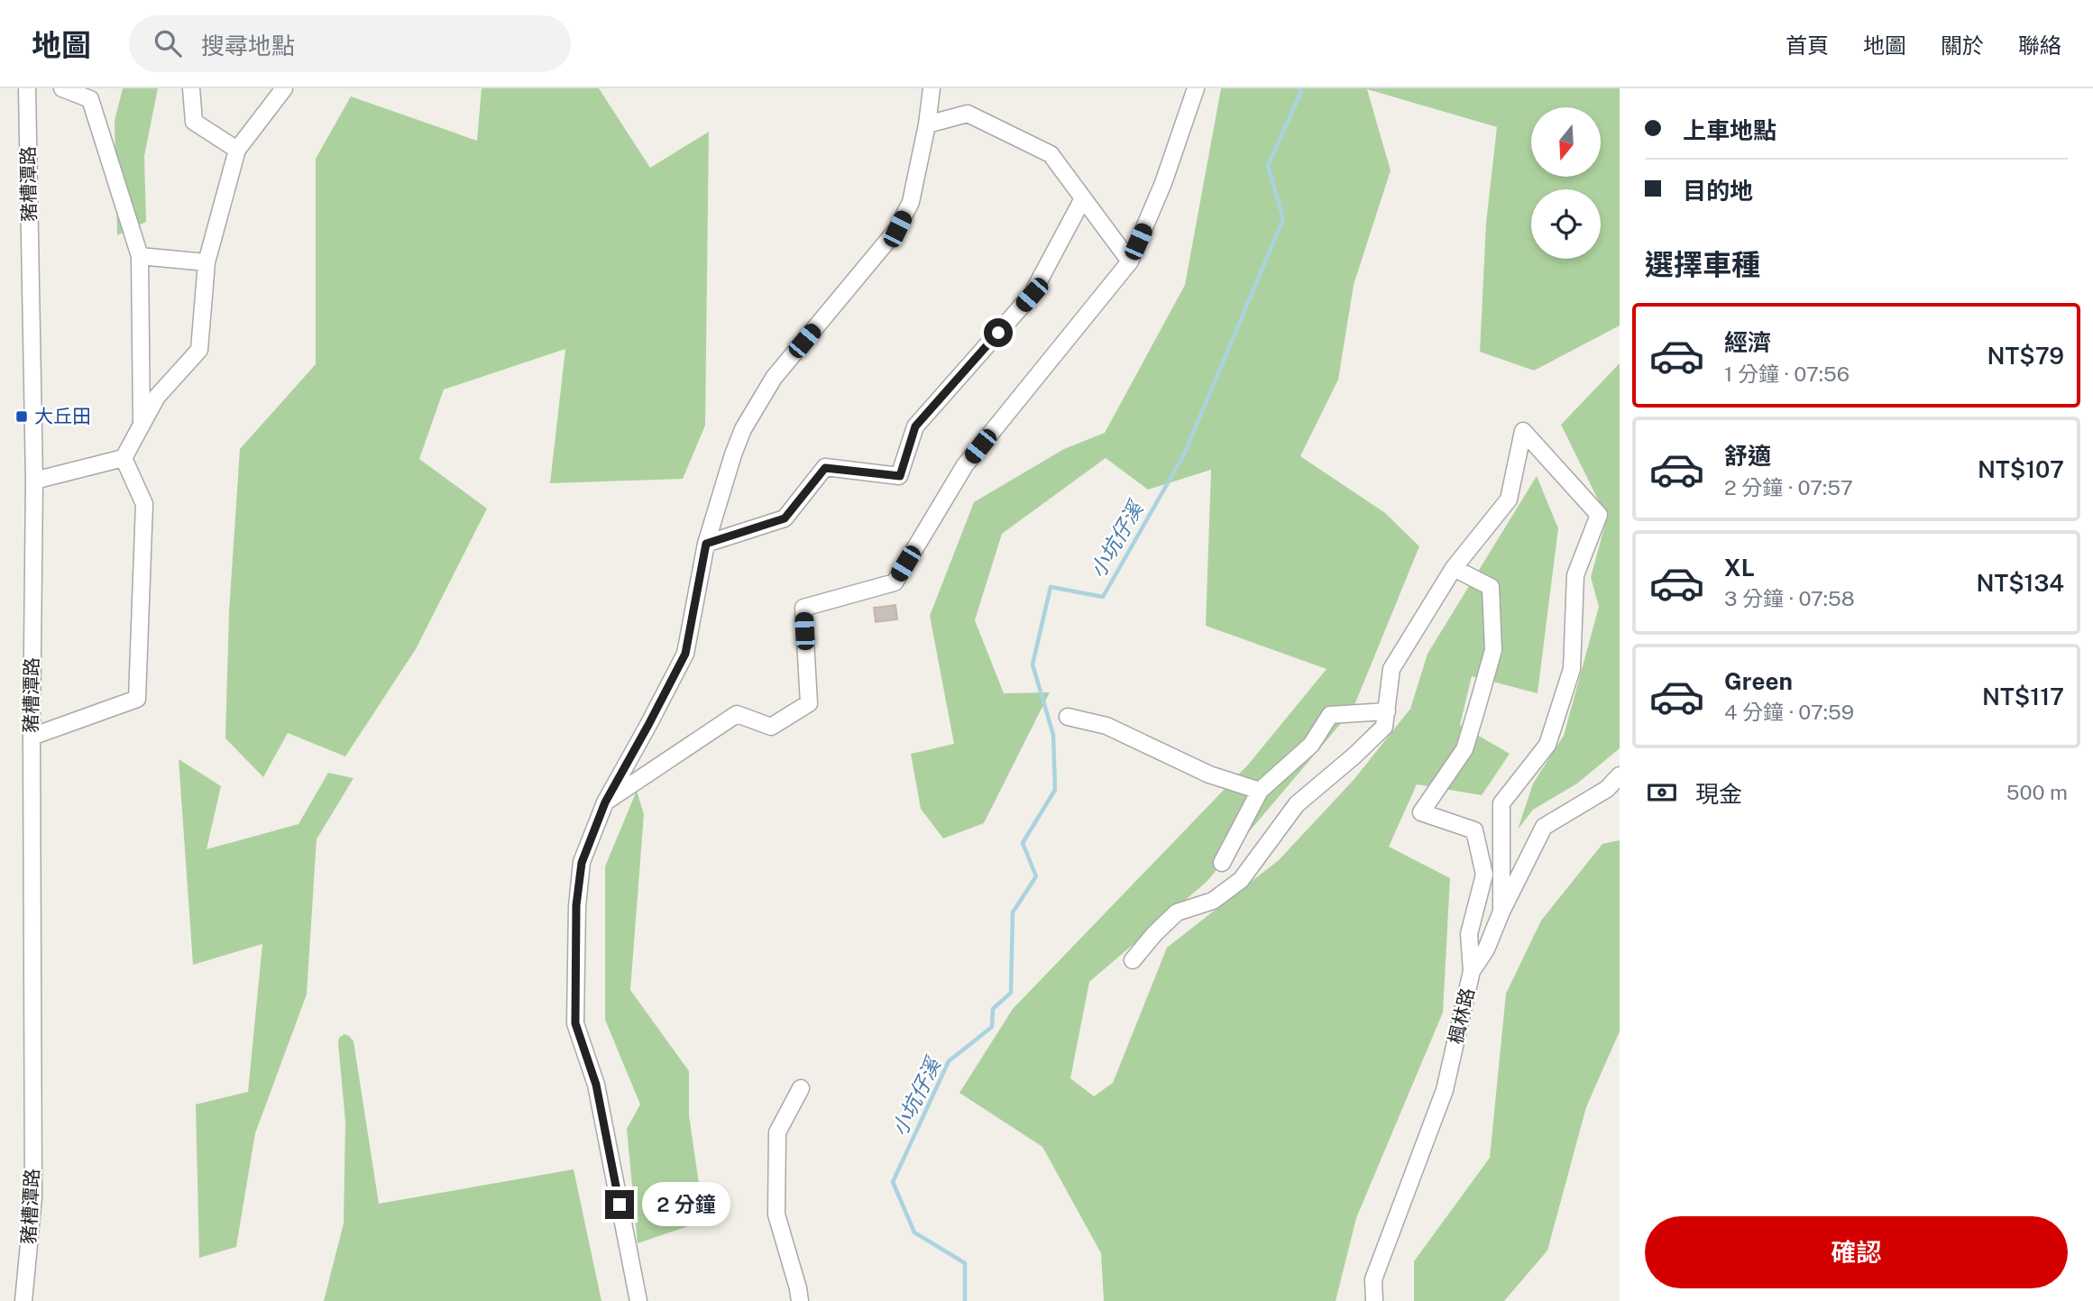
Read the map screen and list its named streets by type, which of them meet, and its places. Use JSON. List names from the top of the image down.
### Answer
{
  "streets": {
    "street": ["豬槽潭路", "楓林路"]
  },
  "water": ["小坑仔溪"],
  "places": {
    "transit": ["大丘田"]
  },
  "north": "bottom",
  "page": {
    "header": "地圖",
    "search": "搜尋地點",
    "nav": [
      "首頁",
      "地圖",
      "關於",
      "聯絡"
    ],
    "banner": ["上車地點", "目的地"],
    "heading": "選擇車種",
    "list": [
      {
        "name": "經濟",
        "note": "1 分鐘 · 07:56",
        "value": "NT$79"
      },
      {
        "name": "舒適",
        "note": "2 分鐘 · 07:57",
        "value": "NT$107"
      },
      {
        "name": "XL",
        "note": "3 分鐘 · 07:58",
        "value": "NT$134"
      },
      {
        "name": "Green",
        "note": "4 分鐘 · 07:59",
        "value": "NT$117"
      }
    ],
    "pay": ["現金", "500 m"],
    "bubble": "2 分鐘",
    "buttons": "確認"
  }
}
